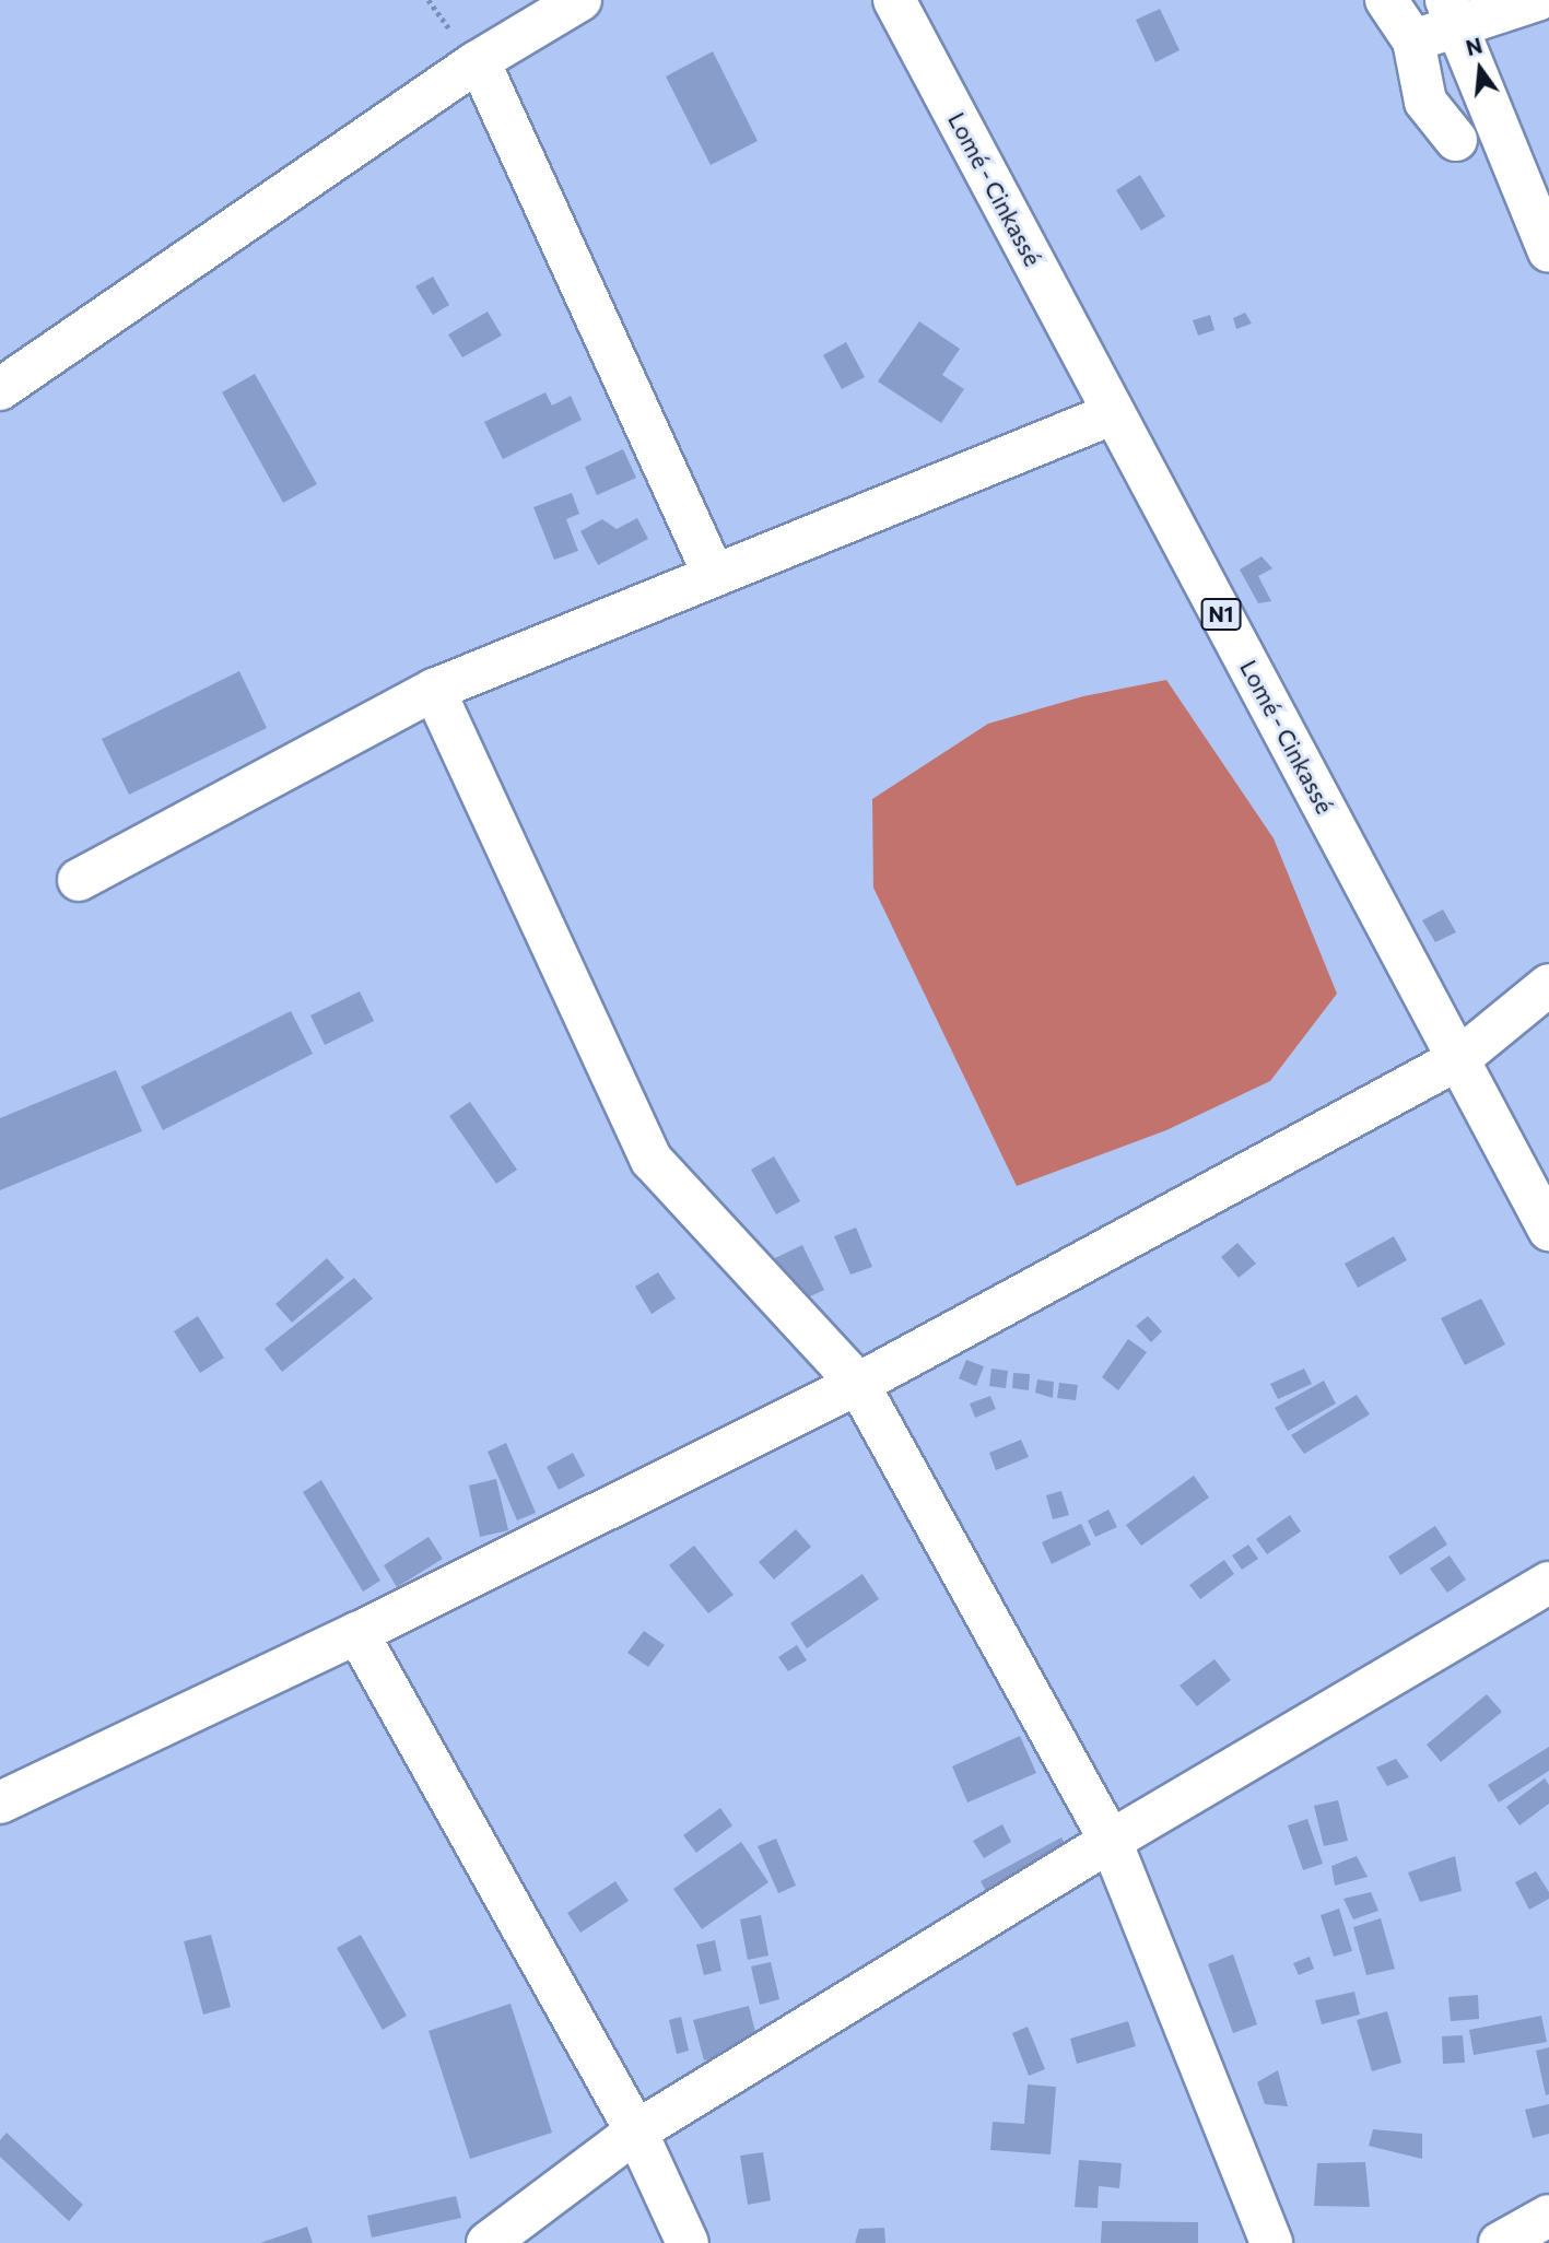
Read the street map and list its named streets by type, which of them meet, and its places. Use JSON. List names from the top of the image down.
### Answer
{
  "streets": {
    "main road": ["Lomé - Cinkassé", "N1"]
  },
  "north": "top"
}
